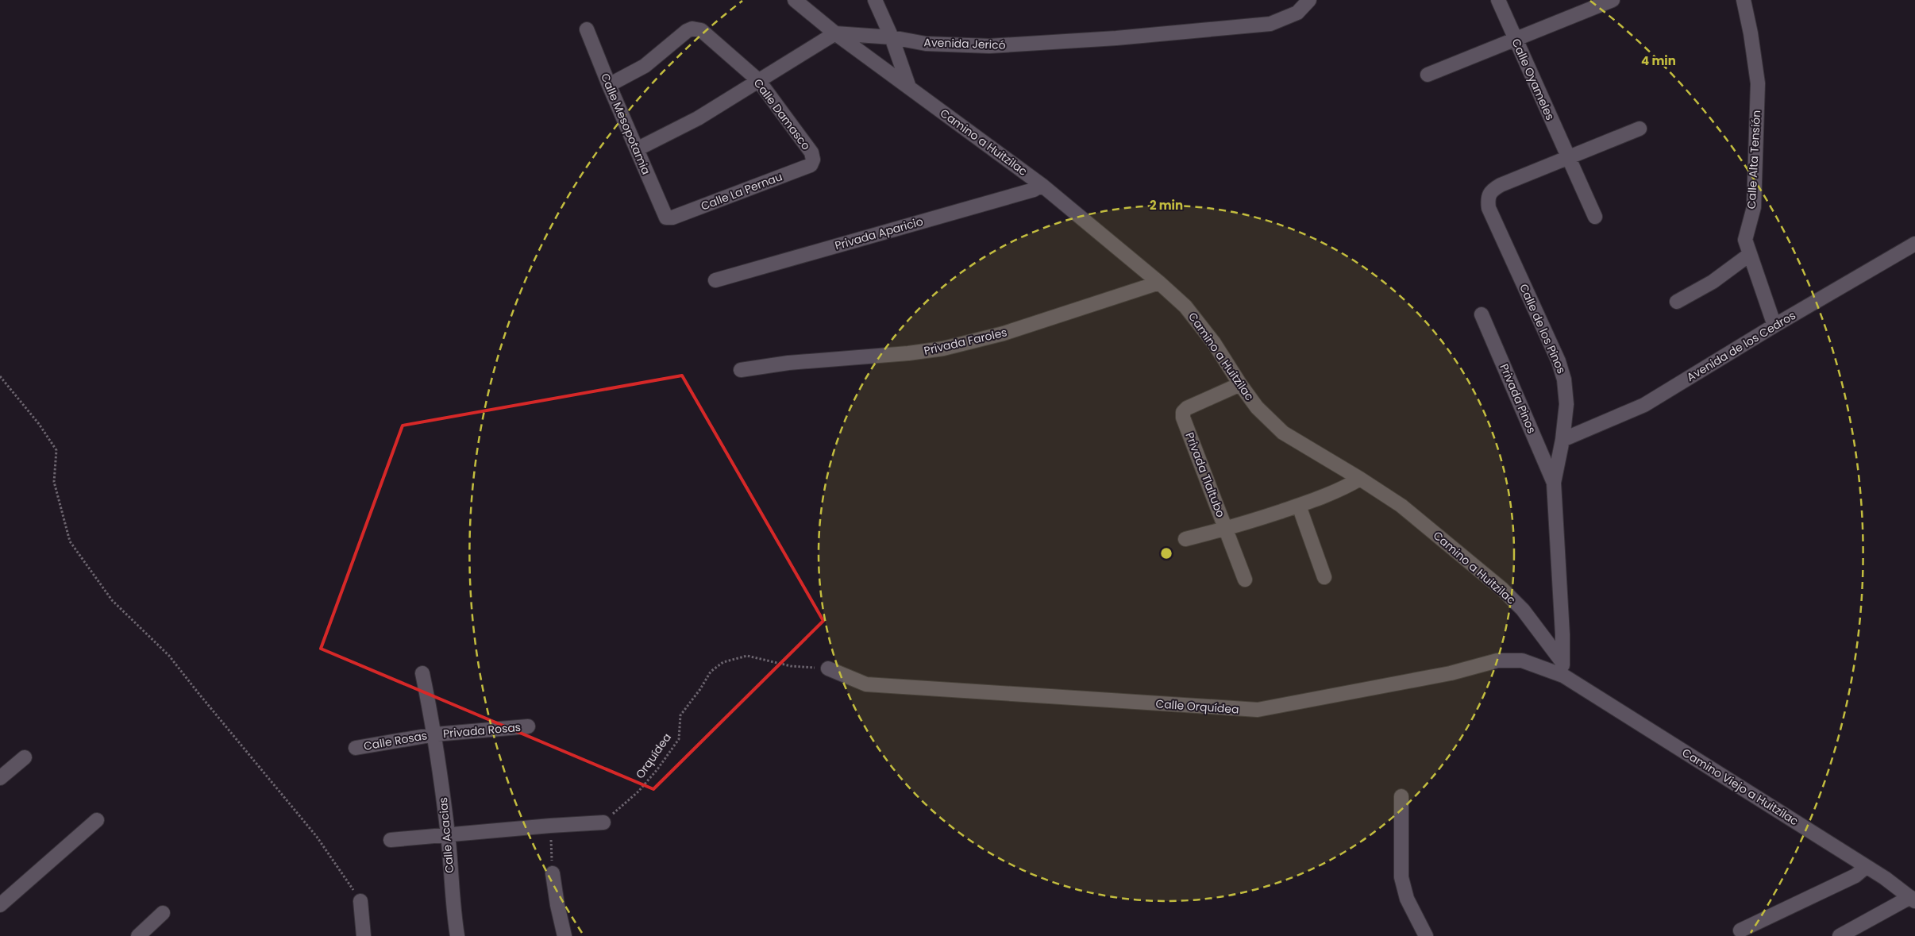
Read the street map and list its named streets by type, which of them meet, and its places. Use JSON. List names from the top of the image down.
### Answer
{
  "streets": {
    "street": [
      "Avenida Jericó",
      "Calle Oyameles",
      "Calle Damasco",
      "Calle Mesopotamia",
      "Camino a Huitzilac",
      "Calle Alta Tensión",
      "Calle La Pernau",
      "Privada Aparicio",
      "Calle de los Pinos",
      "Privada Faroles",
      "Avenida de los Cedros",
      "Privada Pinos",
      "Privada Tlaltubo",
      "Calle Orquídea",
      "Privada Rosas",
      "Calle Rosas",
      "Camino Viejo a Huitzilac",
      "Calle Acacias"
    ],
    "path": ["Orquídea"]
  },
  "crossings": [
    ["Avenida Jericó", "Camino a Huitzilac"],
    ["Calle Oyameles", "Calle de los Pinos"],
    ["Calle Damasco", "Calle Mesopotamia"],
    ["Calle Damasco", "Calle La Pernau"],
    ["Calle Mesopotamia", "Calle La Pernau"],
    ["Camino a Huitzilac", "Privada Aparicio"],
    ["Camino a Huitzilac", "Calle de los Pinos"],
    ["Camino a Huitzilac", "Privada Faroles"],
    ["Camino a Huitzilac", "Privada Tlaltubo"],
    ["Calle Alta Tensión", "Avenida de los Cedros"],
    ["Calle de los Pinos", "Avenida de los Cedros"],
    ["Calle de los Pinos", "Privada Pinos"],
    ["Calle de los Pinos", "Calle Orquídea"],
    ["Calle de los Pinos", "Camino Viejo a Huitzilac"],
    ["Calle Orquídea", "Orquídea"],
    ["Calle Orquídea", "Camino Viejo a Huitzilac"],
    ["Privada Rosas", "Calle Rosas"],
    ["Privada Rosas", "Calle Acacias"],
    ["Calle Rosas", "Calle Acacias"]
  ],
  "rings": ["4 min", "2 min"]
}
